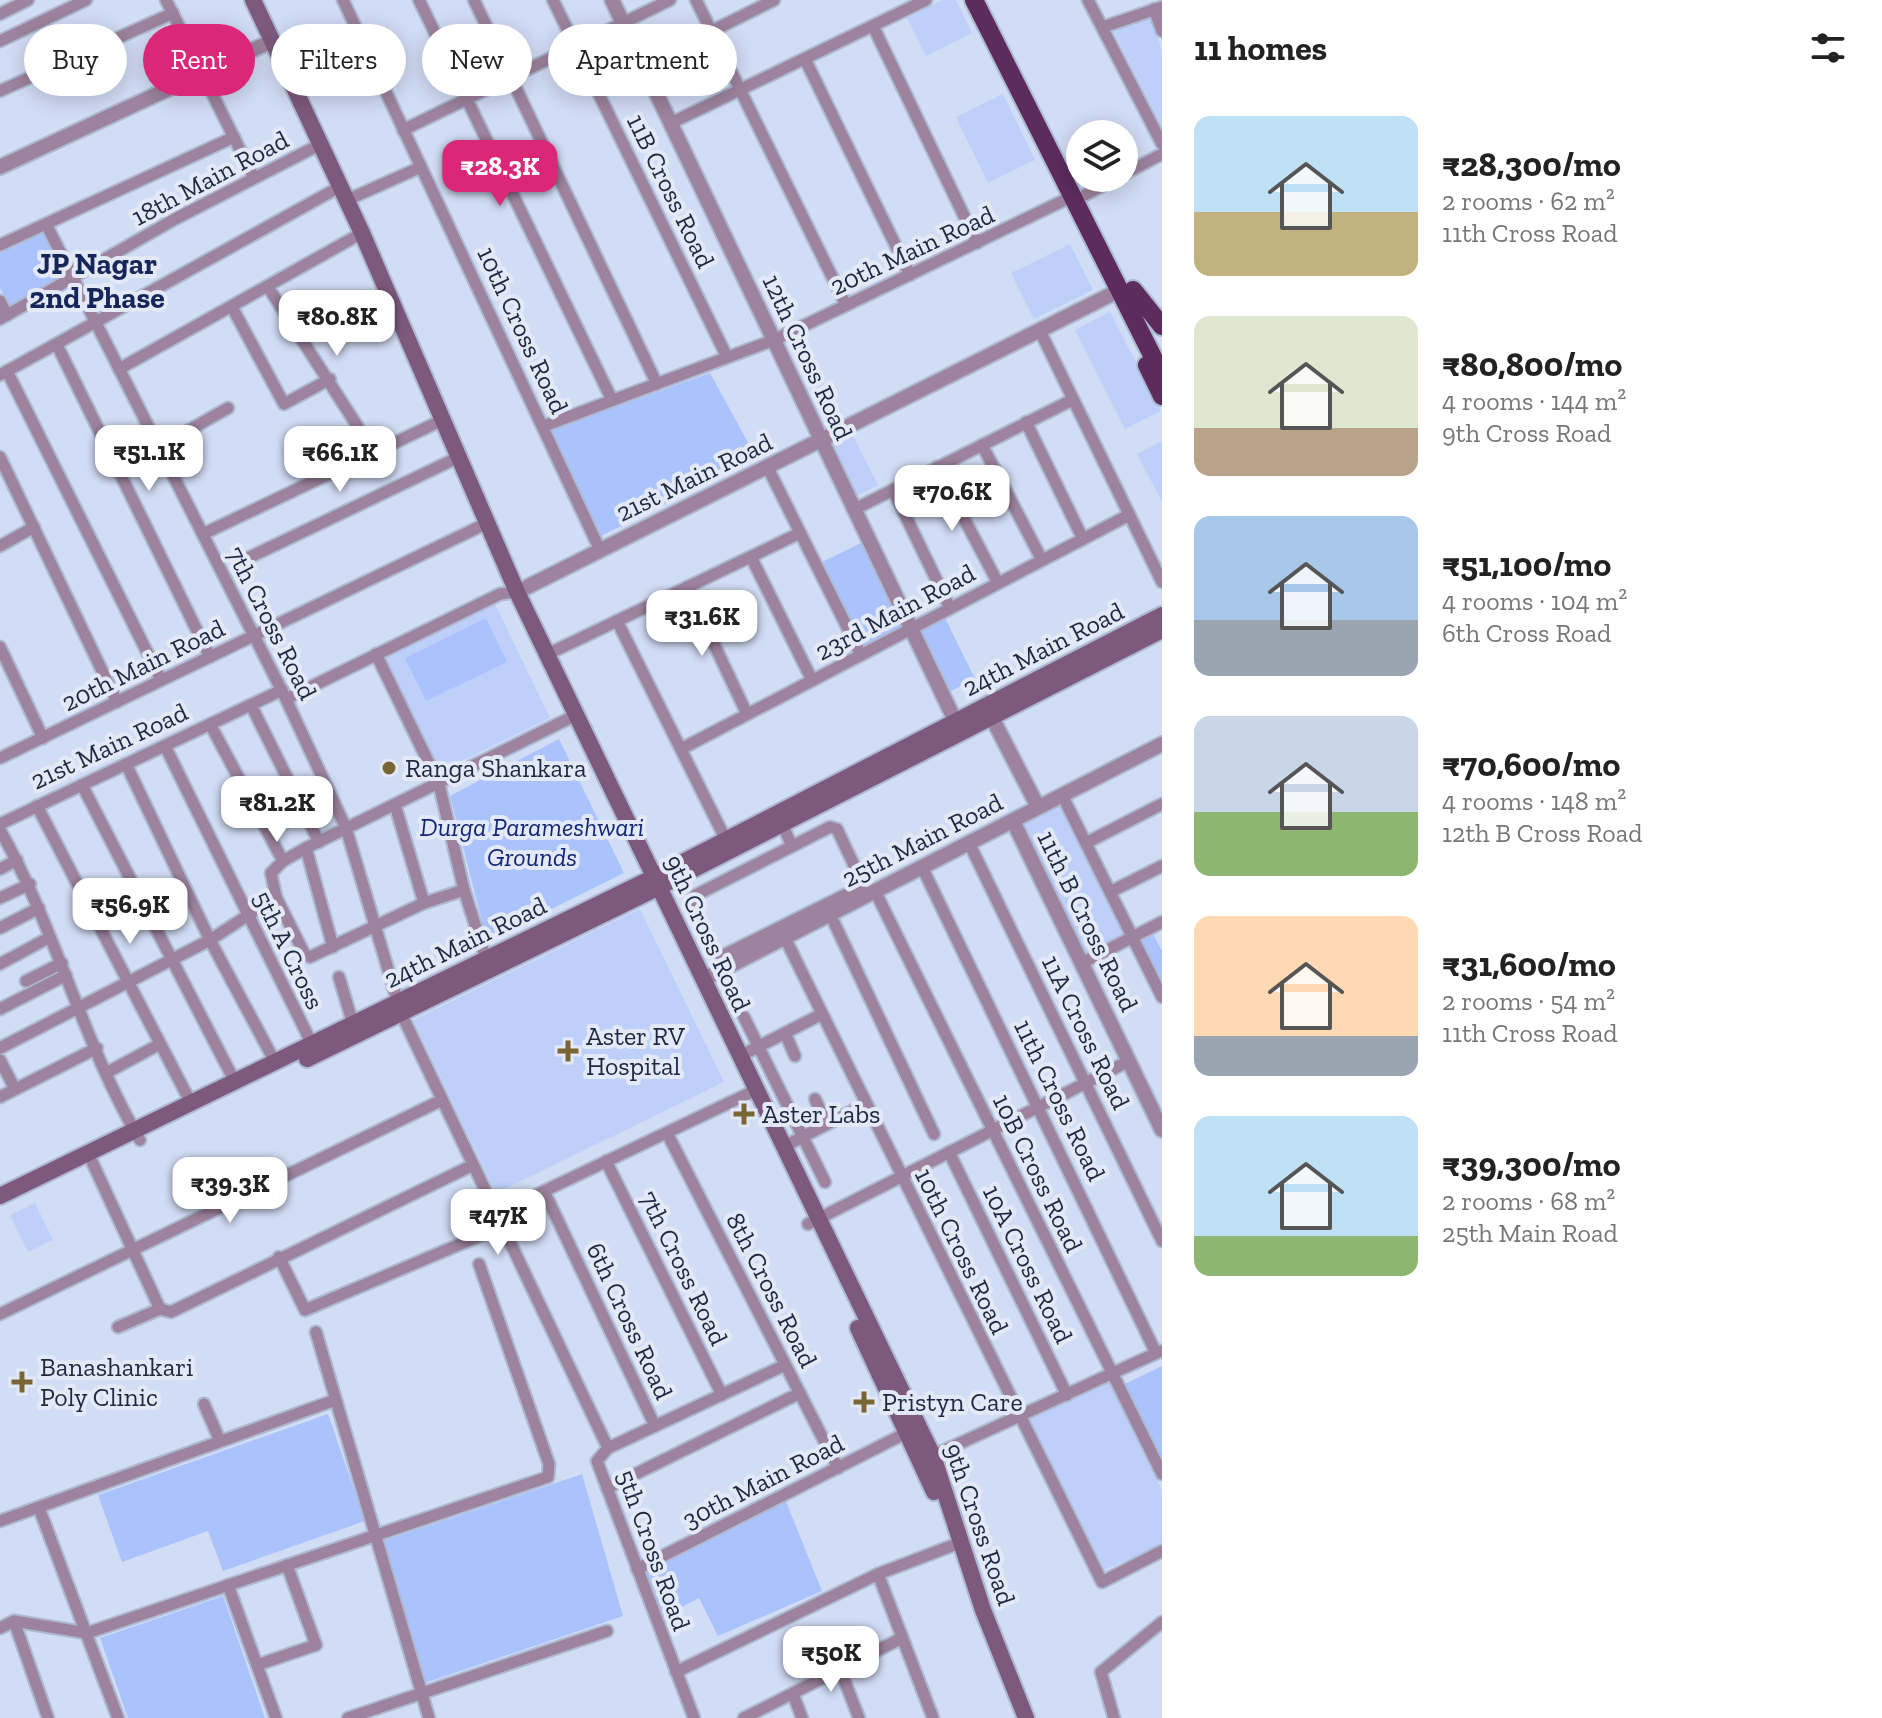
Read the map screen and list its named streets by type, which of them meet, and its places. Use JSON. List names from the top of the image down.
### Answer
{
  "streets": {
    "main road": ["24th Main Road", "9th Cross Road"],
    "street": [
      "18th Main Road",
      "11B Cross Road",
      "20th Main Road",
      "10th Cross Road",
      "12th Cross Road",
      "21st Main Road",
      "23rd Main Road",
      "7th Cross Road",
      "25th Main Road",
      "11th B Cross Road",
      "5th A Cross",
      "11A Cross Road",
      "11th Cross Road",
      "10B Cross Road",
      "10A Cross Road",
      "8th Cross Road",
      "6th Cross Road",
      "30th Main Road",
      "5th Cross Road"
    ]
  },
  "crossings": [
    ["18th Main Road", "7th Cross Road"],
    ["18th Main Road", "9th Cross Road"],
    ["11B Cross Road", "20th Main Road"],
    ["20th Main Road", "10th Cross Road"],
    ["20th Main Road", "12th Cross Road"],
    ["20th Main Road", "7th Cross Road"],
    ["20th Main Road", "9th Cross Road"],
    ["10th Cross Road", "21st Main Road"],
    ["10th Cross Road", "25th Main Road"],
    ["12th Cross Road", "21st Main Road"],
    ["12th Cross Road", "23rd Main Road"],
    ["12th Cross Road", "24th Main Road"],
    ["21st Main Road", "7th Cross Road"],
    ["21st Main Road", "9th Cross Road"],
    ["21st Main Road", "5th A Cross"],
    ["7th Cross Road", "24th Main Road"],
    ["7th Cross Road", "5th Cross Road"],
    ["24th Main Road", "9th Cross Road"],
    ["24th Main Road", "5th A Cross"],
    ["24th Main Road", "5th Cross Road"],
    ["25th Main Road", "11th B Cross Road"],
    ["25th Main Road", "9th Cross Road"],
    ["25th Main Road", "11A Cross Road"],
    ["25th Main Road", "11th Cross Road"],
    ["25th Main Road", "10B Cross Road"],
    ["9th Cross Road", "30th Main Road"],
    ["8th Cross Road", "30th Main Road"],
    ["30th Main Road", "5th Cross Road"]
  ],
  "districts": ["JP Nagar 2nd Phase"],
  "parks": ["Durga Parameshwari Grounds"],
  "places": {
    "other": ["Ranga Shankara"],
    "health": [
      "Aster RV Hospital",
      "Aster Labs",
      "Banashankari Poly Clinic",
      "Pristyn Care"
    ]
  },
  "page": {
    "heading": "11 homes",
    "chip": [
      "Buy",
      "Rent",
      "Filters",
      "New",
      "Apartment"
    ],
    "list": [
      {
        "name": "₹28,300/mo",
        "note": "2 rooms · 62 m² · 11th Cross Road"
      },
      {
        "name": "₹80,800/mo",
        "note": "4 rooms · 144 m² · 9th Cross Road"
      },
      {
        "name": "₹51,100/mo",
        "note": "4 rooms · 104 m² · 6th Cross Road"
      },
      {
        "name": "₹70,600/mo",
        "note": "4 rooms · 148 m² · 12th B Cross Road"
      },
      {
        "name": "₹31,600/mo",
        "note": "2 rooms · 54 m² · 11th Cross Road"
      },
      {
        "name": "₹39,300/mo",
        "note": "2 rooms · 68 m² · 25th Main Road"
      }
    ],
    "price": [
      "₹28.3K",
      "₹80.8K",
      "₹51.1K",
      "₹66.1K",
      "₹70.6K",
      "₹31.6K",
      "₹81.2K",
      "₹56.9K",
      "₹39.3K",
      "₹47K",
      "₹50K"
    ]
  }
}
